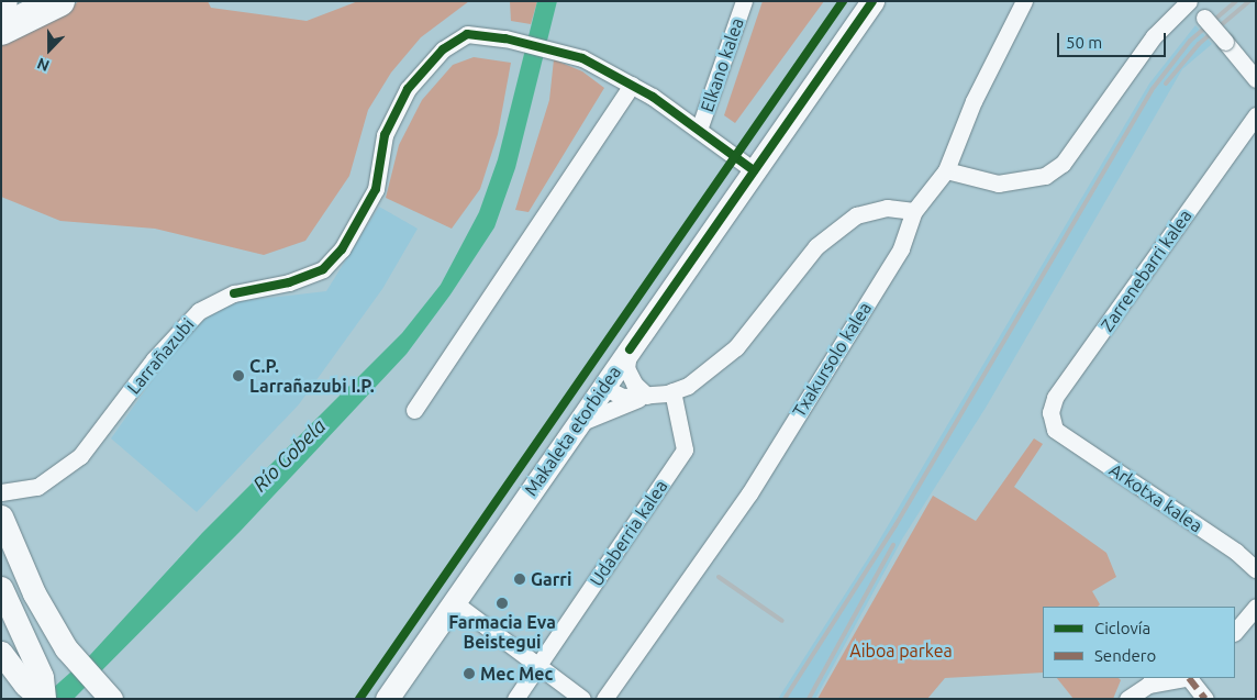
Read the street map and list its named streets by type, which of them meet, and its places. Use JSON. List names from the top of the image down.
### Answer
{
  "streets": {
    "street": [
      "Elkano kalea",
      "Zarrenebarri kalea",
      "Larrañazubi",
      "Txakursolo kalea",
      "Makaleta etorbidea",
      "Arkotxa kalea",
      "Udaberria kalea"
    ]
  },
  "crossings": [
    ["Elkano kalea", "Larrañazubi"],
    ["Zarrenebarri kalea", "Arkotxa kalea"],
    ["Larrañazubi", "Makaleta etorbidea"]
  ],
  "water": ["Río Gobela"],
  "parks": ["Aiboa parkea"],
  "places": [
    "C.P. Larrañazubi I.P.",
    "Garri",
    "Farmacia Eva Beistegui",
    "Mec Mec"
  ],
  "legend": ["Ciclovía", "Sendero"],
  "scale_bar": "50 m",
  "north": "bottom"
}
